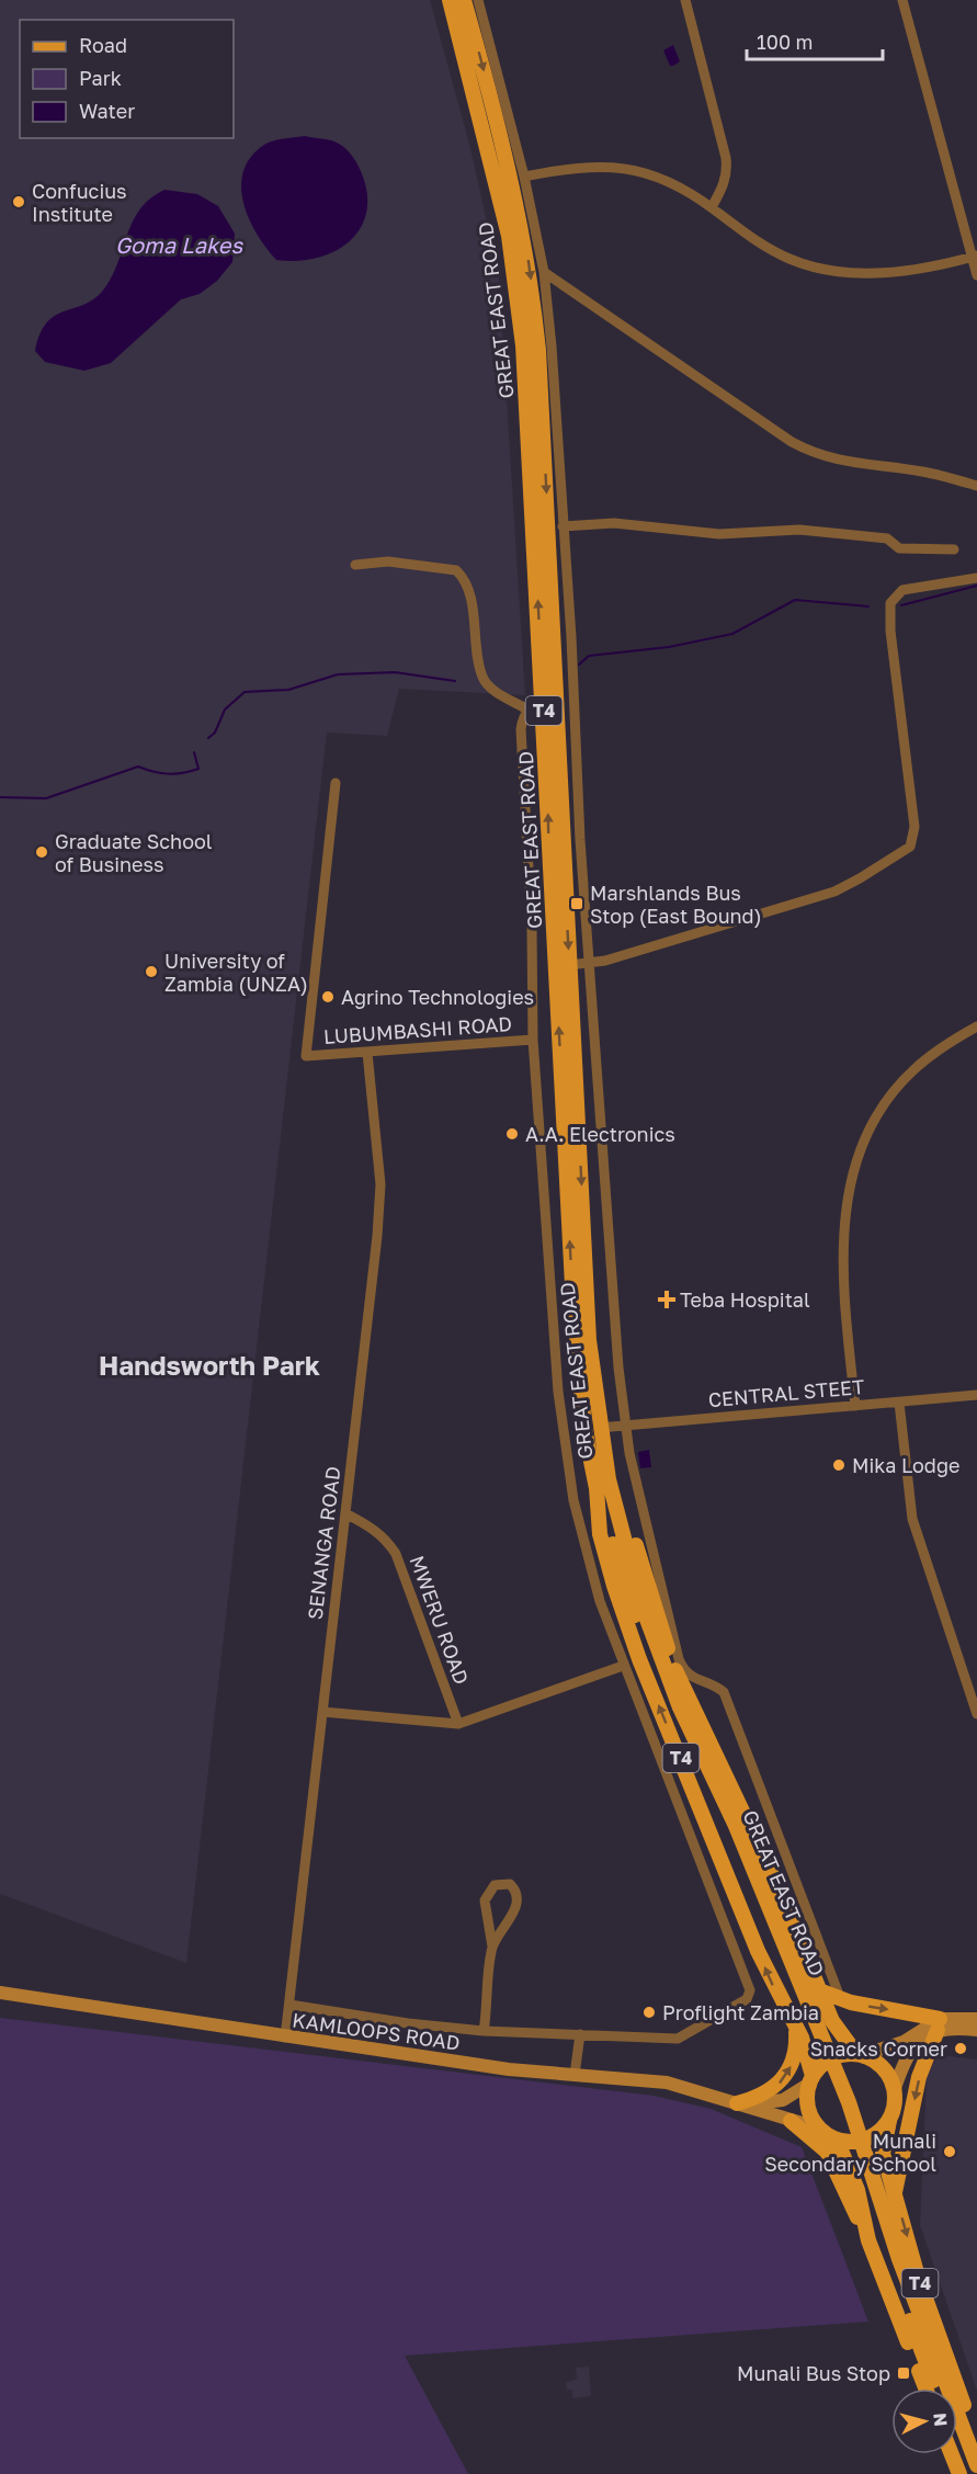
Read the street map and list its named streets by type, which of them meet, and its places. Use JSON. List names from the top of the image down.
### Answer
{
  "streets": {
    "main road": ["GREAT EAST ROAD", "T4", "KAMLOOPS ROAD"],
    "street": [
      "LUBUMBASHI ROAD",
      "CENTRAL STEET",
      "SENANGA ROAD",
      "MWERU ROAD"
    ]
  },
  "crossings": [
    ["GREAT EAST ROAD", "T4"],
    ["GREAT EAST ROAD", "CENTRAL STEET"],
    ["GREAT EAST ROAD", "KAMLOOPS ROAD"],
    ["T4", "KAMLOOPS ROAD"],
    ["LUBUMBASHI ROAD", "SENANGA ROAD"],
    ["SENANGA ROAD", "MWERU ROAD"],
    ["SENANGA ROAD", "KAMLOOPS ROAD"]
  ],
  "districts": ["Handsworth Park"],
  "water": ["Goma Lakes"],
  "places": {
    "other": [
      "Confucius Institute",
      "Graduate School of Business",
      "University of Zambia (UNZA)",
      "Agrino Technologies",
      "A.A. Electronics",
      "Mika Lodge",
      "Proflight Zambia",
      "Snacks Corner",
      "Munali Secondary School"
    ],
    "transit": ["Marshlands Bus Stop (East Bound)", "Munali Bus Stop"],
    "health": ["Teba Hospital"]
  },
  "legend": ["Road", "Park", "Water"],
  "scale_bar": "100 m",
  "north": "right"
}
